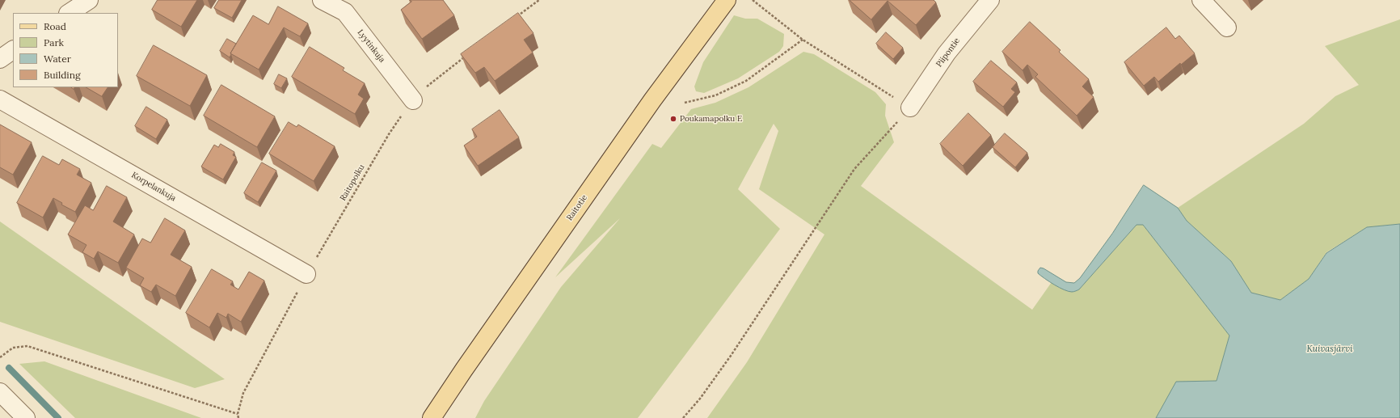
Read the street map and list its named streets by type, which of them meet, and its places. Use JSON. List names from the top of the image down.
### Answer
{
  "streets": {
    "main road": ["Raitotie"],
    "street": ["Lyytinkuja", "Piipontie", "Korpelankuja"],
    "path": ["Raitopolku"]
  },
  "crossings": [
    ["Lyytinkuja", "Raitopolku"],
    ["Raitopolku", "Korpelankuja"]
  ],
  "water": ["Kuivasjärvi"],
  "places": ["Poukamapolku E"],
  "legend": [
    "Road",
    "Park",
    "Water",
    "Building"
  ]
}
